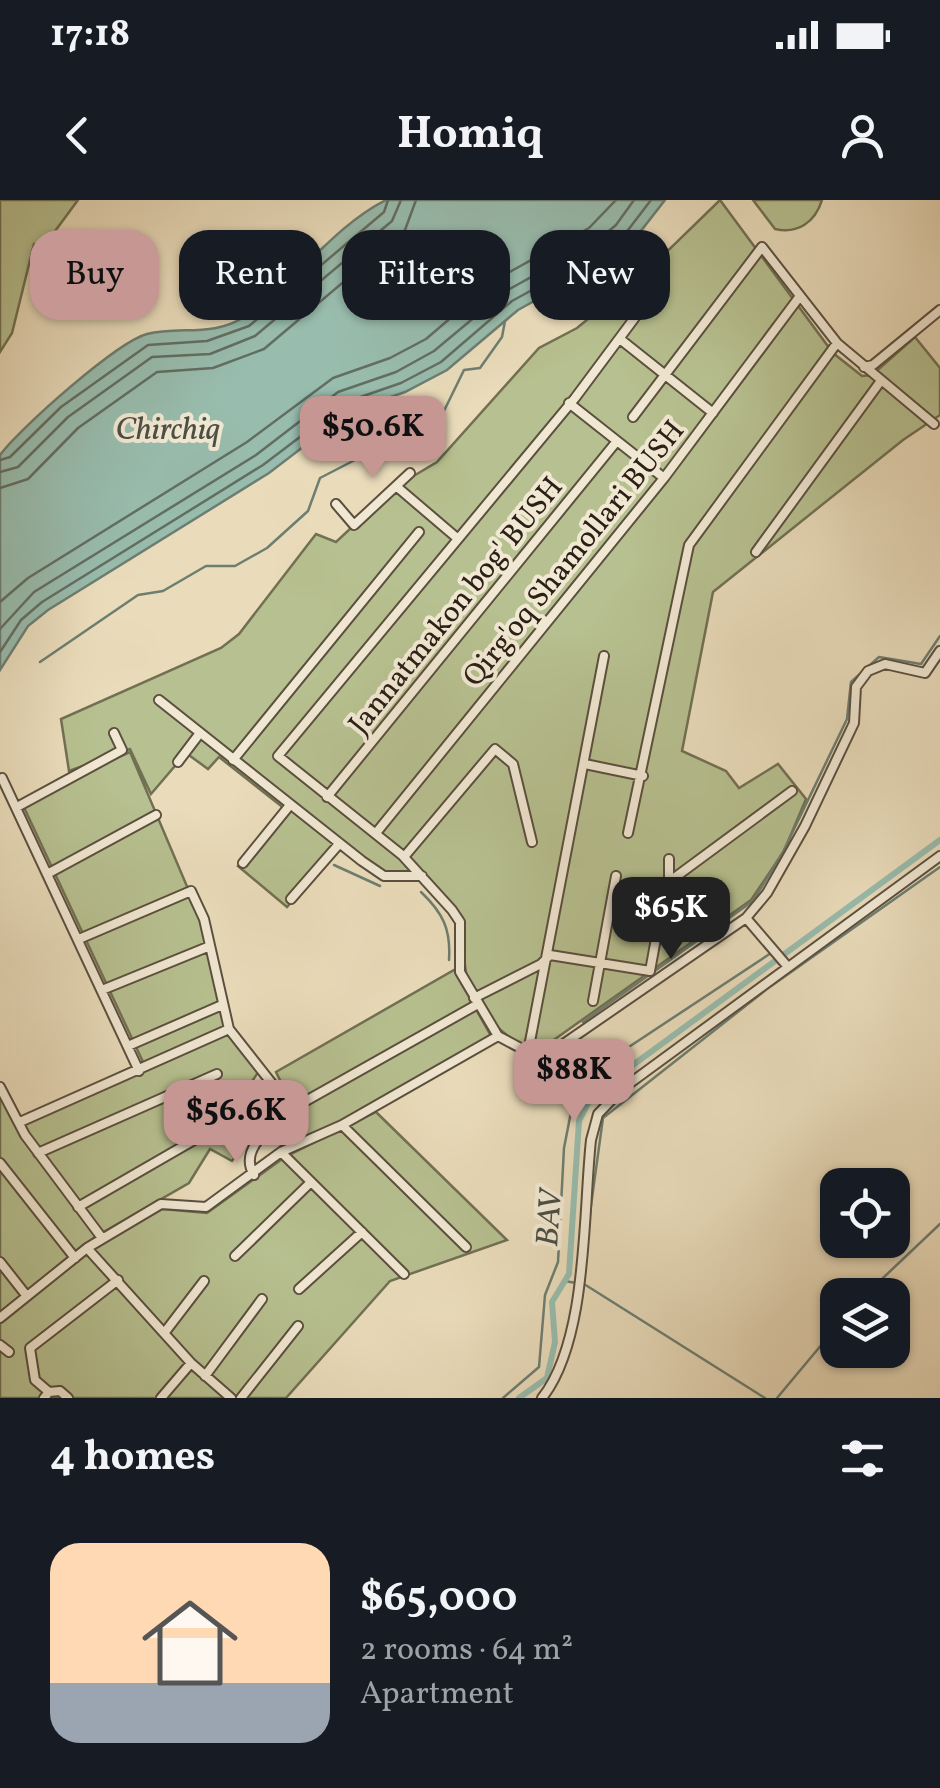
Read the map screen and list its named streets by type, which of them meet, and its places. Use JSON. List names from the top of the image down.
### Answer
{
  "streets": {
    "street": ["Qirg'oq Shamollari BUSH", "Jannatmakon bog' BUSH"]
  },
  "water": ["Chirchiq", "BAV"],
  "page": {
    "status": "17:18",
    "header": "Homiq",
    "chip": [
      "Buy",
      "Rent",
      "Filters",
      "New"
    ],
    "price": [
      "$50.6K",
      "$65K",
      "$88K",
      "$56.6K"
    ],
    "heading": "4 homes",
    "list": [
      {
        "name": "$65,000",
        "note": "2 rooms · 64 m² · Apartment"
      }
    ]
  }
}
